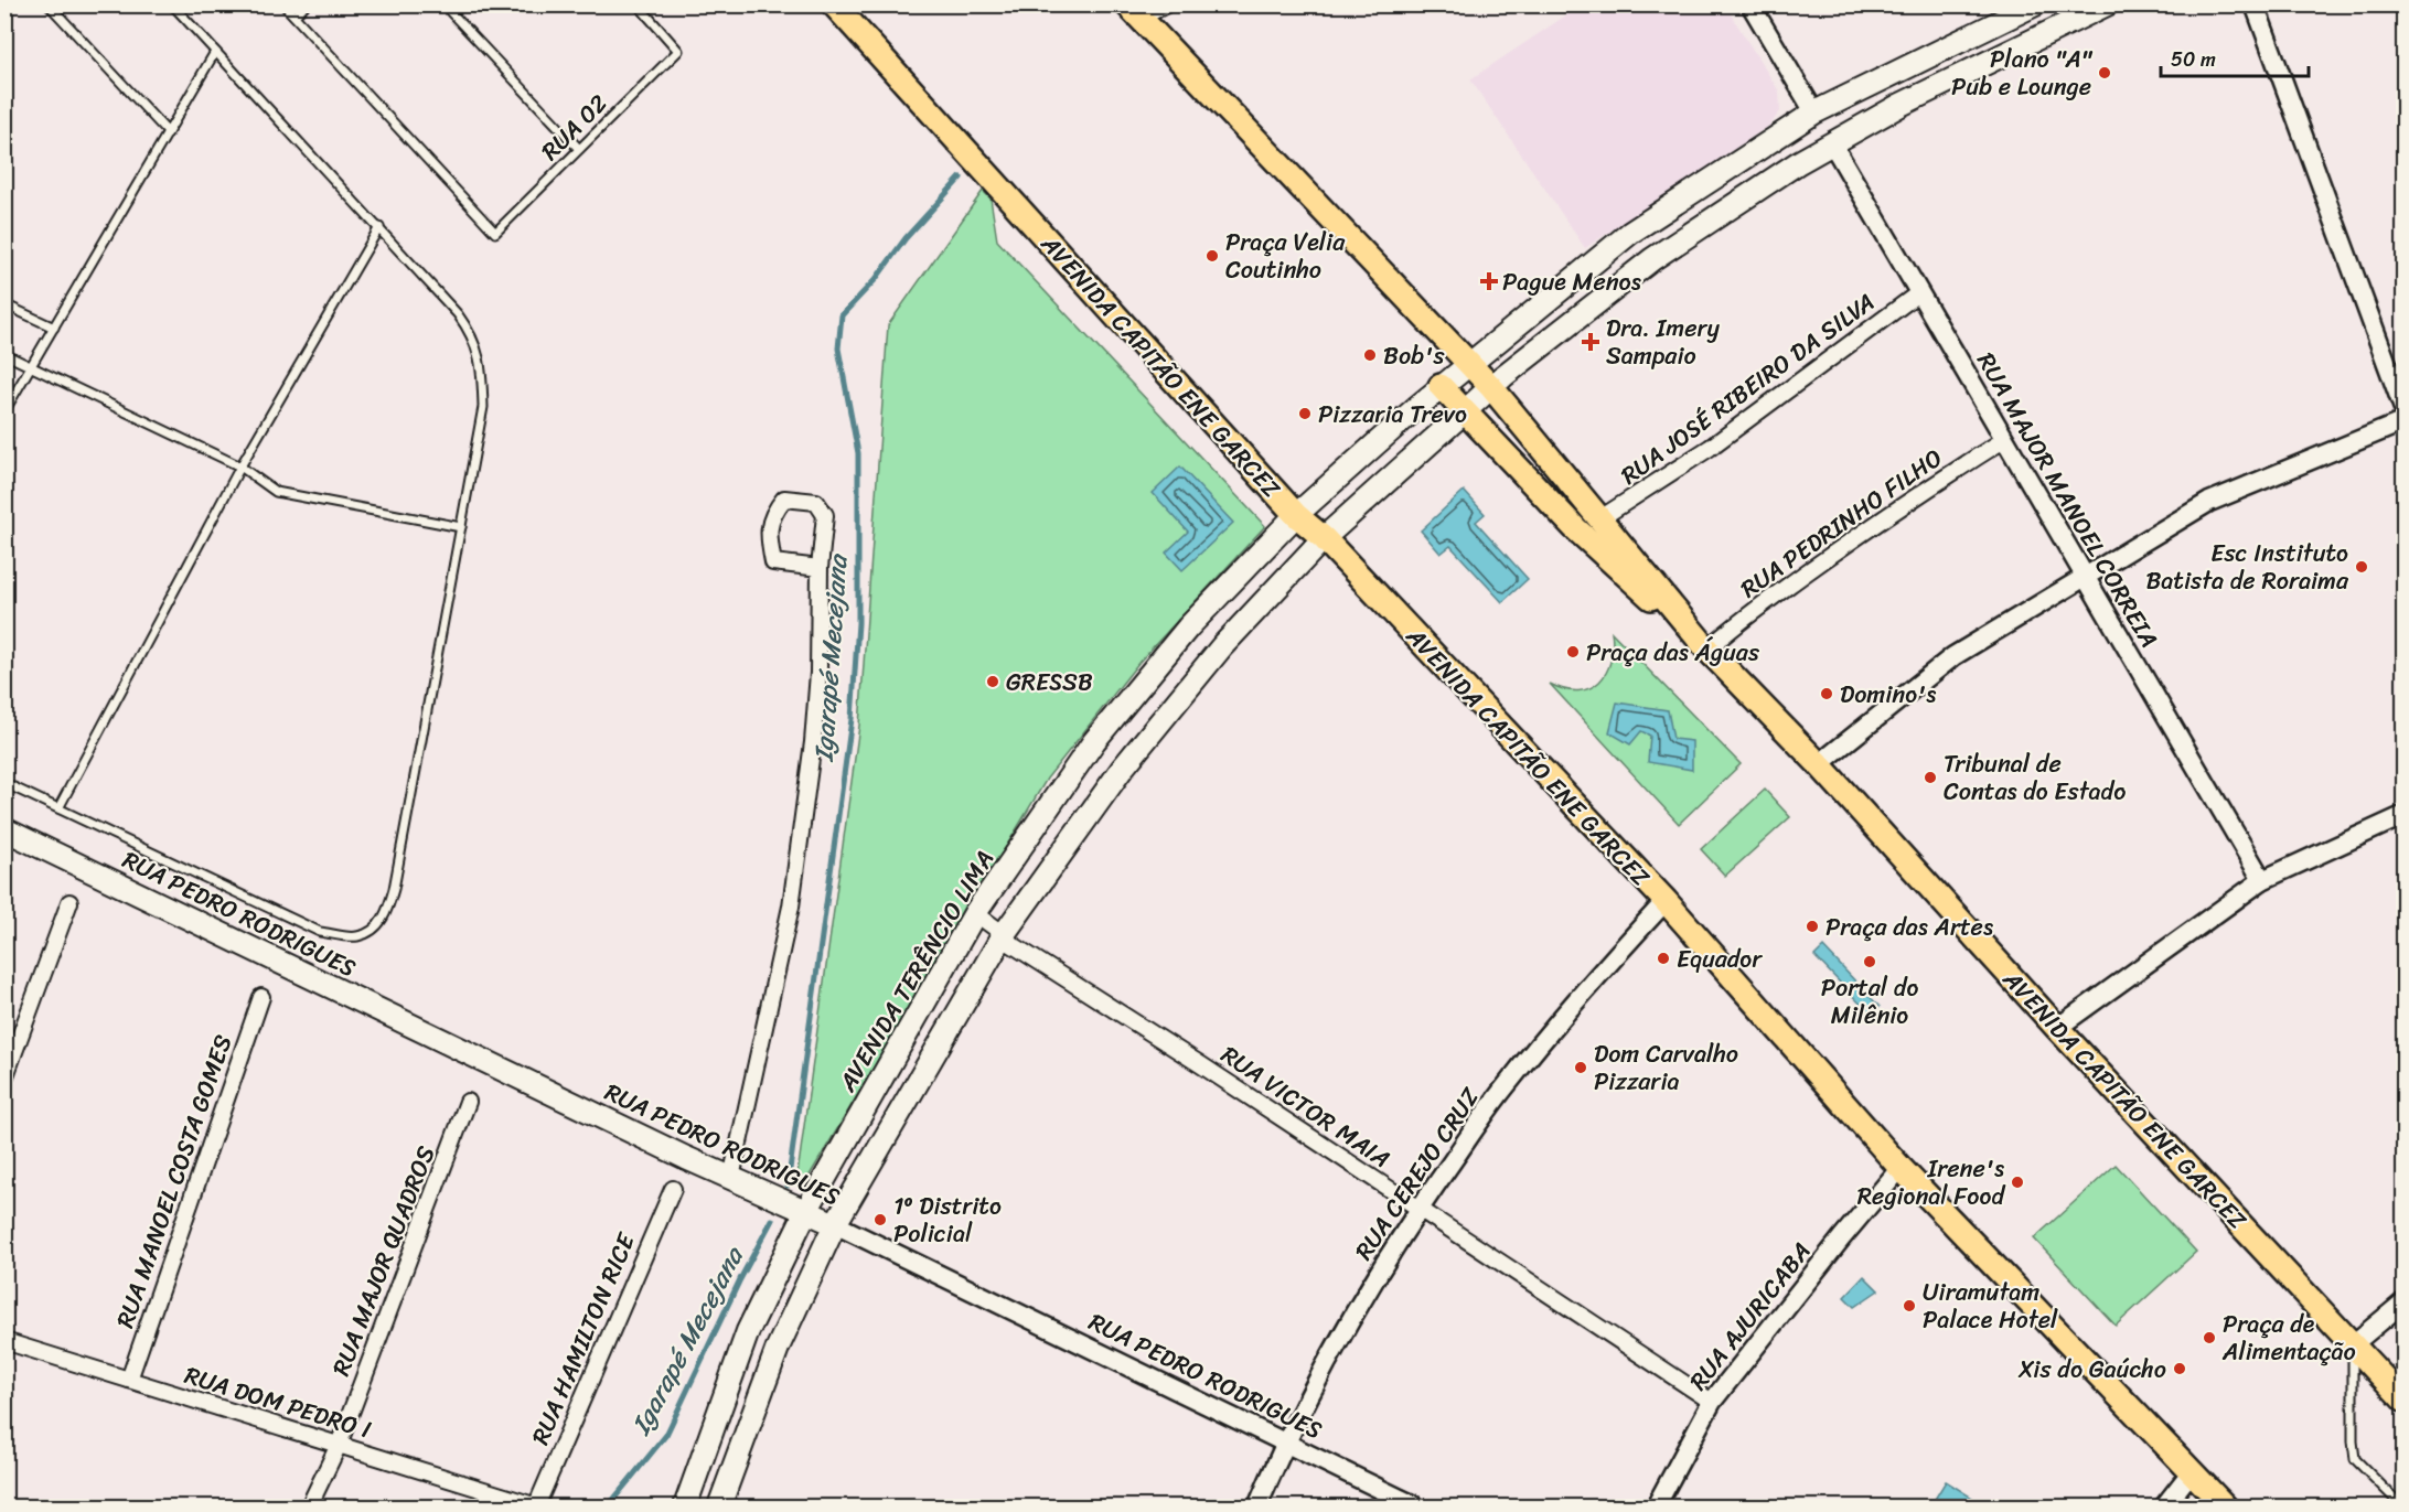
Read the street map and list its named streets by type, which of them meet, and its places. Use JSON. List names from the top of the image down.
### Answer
{
  "streets": {
    "main road": ["AVENIDA CAPITÃO ENE GARCEZ", "RUA PEDRO RODRIGUES", "AVENIDA TERÊNCIO LIMA"],
    "street": [
      "RUA JOSÉ RIBEIRO DA SILVA",
      "RUA MAJOR MANOEL CORREIA",
      "RUA PEDRINHO FILHO",
      "RUA VICTOR MAIA",
      "RUA CEREJO CRUZ",
      "RUA MANOEL COSTA GOMES",
      "RUA MAJOR QUADROS",
      "RUA AJURICABA",
      "RUA HAMILTON RICE",
      "RUA DOM PEDRO I"
    ],
    "lane": ["RUA 02"]
  },
  "crossings": [
    ["AVENIDA CAPITÃO ENE GARCEZ", "RUA JOSÉ RIBEIRO DA SILVA"],
    ["AVENIDA CAPITÃO ENE GARCEZ", "RUA PEDRINHO FILHO"],
    ["AVENIDA CAPITÃO ENE GARCEZ", "AVENIDA TERÊNCIO LIMA"],
    ["AVENIDA CAPITÃO ENE GARCEZ", "RUA CEREJO CRUZ"],
    ["AVENIDA CAPITÃO ENE GARCEZ", "RUA AJURICABA"],
    ["RUA JOSÉ RIBEIRO DA SILVA", "RUA MAJOR MANOEL CORREIA"],
    ["RUA MAJOR MANOEL CORREIA", "RUA PEDRINHO FILHO"],
    ["RUA PEDRO RODRIGUES", "AVENIDA TERÊNCIO LIMA"],
    ["RUA PEDRO RODRIGUES", "RUA CEREJO CRUZ"],
    ["AVENIDA TERÊNCIO LIMA", "RUA VICTOR MAIA"],
    ["RUA VICTOR MAIA", "RUA CEREJO CRUZ"],
    ["RUA VICTOR MAIA", "RUA AJURICABA"],
    ["RUA MANOEL COSTA GOMES", "RUA DOM PEDRO I"],
    ["RUA MAJOR QUADROS", "RUA DOM PEDRO I"],
    ["RUA HAMILTON RICE", "RUA DOM PEDRO I"]
  ],
  "water": ["Igarapé Mecejana"],
  "places": {
    "other": [
      "Plano \"A\" Pub e Lounge",
      "Praça Velia Coutinho",
      "Bob's",
      "Pizzaria Trevo",
      "Esc Instituto Batista de Roraima",
      "Praça das Águas",
      "GRESSB",
      "Domino's",
      "Tribunal de Contas do Estado",
      "Praça das Artes",
      "Equador",
      "Portal do Milênio",
      "Dom Carvalho Pizzaria",
      "Irene's Regional Food",
      "1º Distrito Policial",
      "Uiramutam Palace Hotel",
      "Praça de Alimentação",
      "Xis do Gaúcho"
    ],
    "health": ["Pague Menos", "Dra. Imery Sampaio"]
  },
  "scale_bar": "50 m"
}
